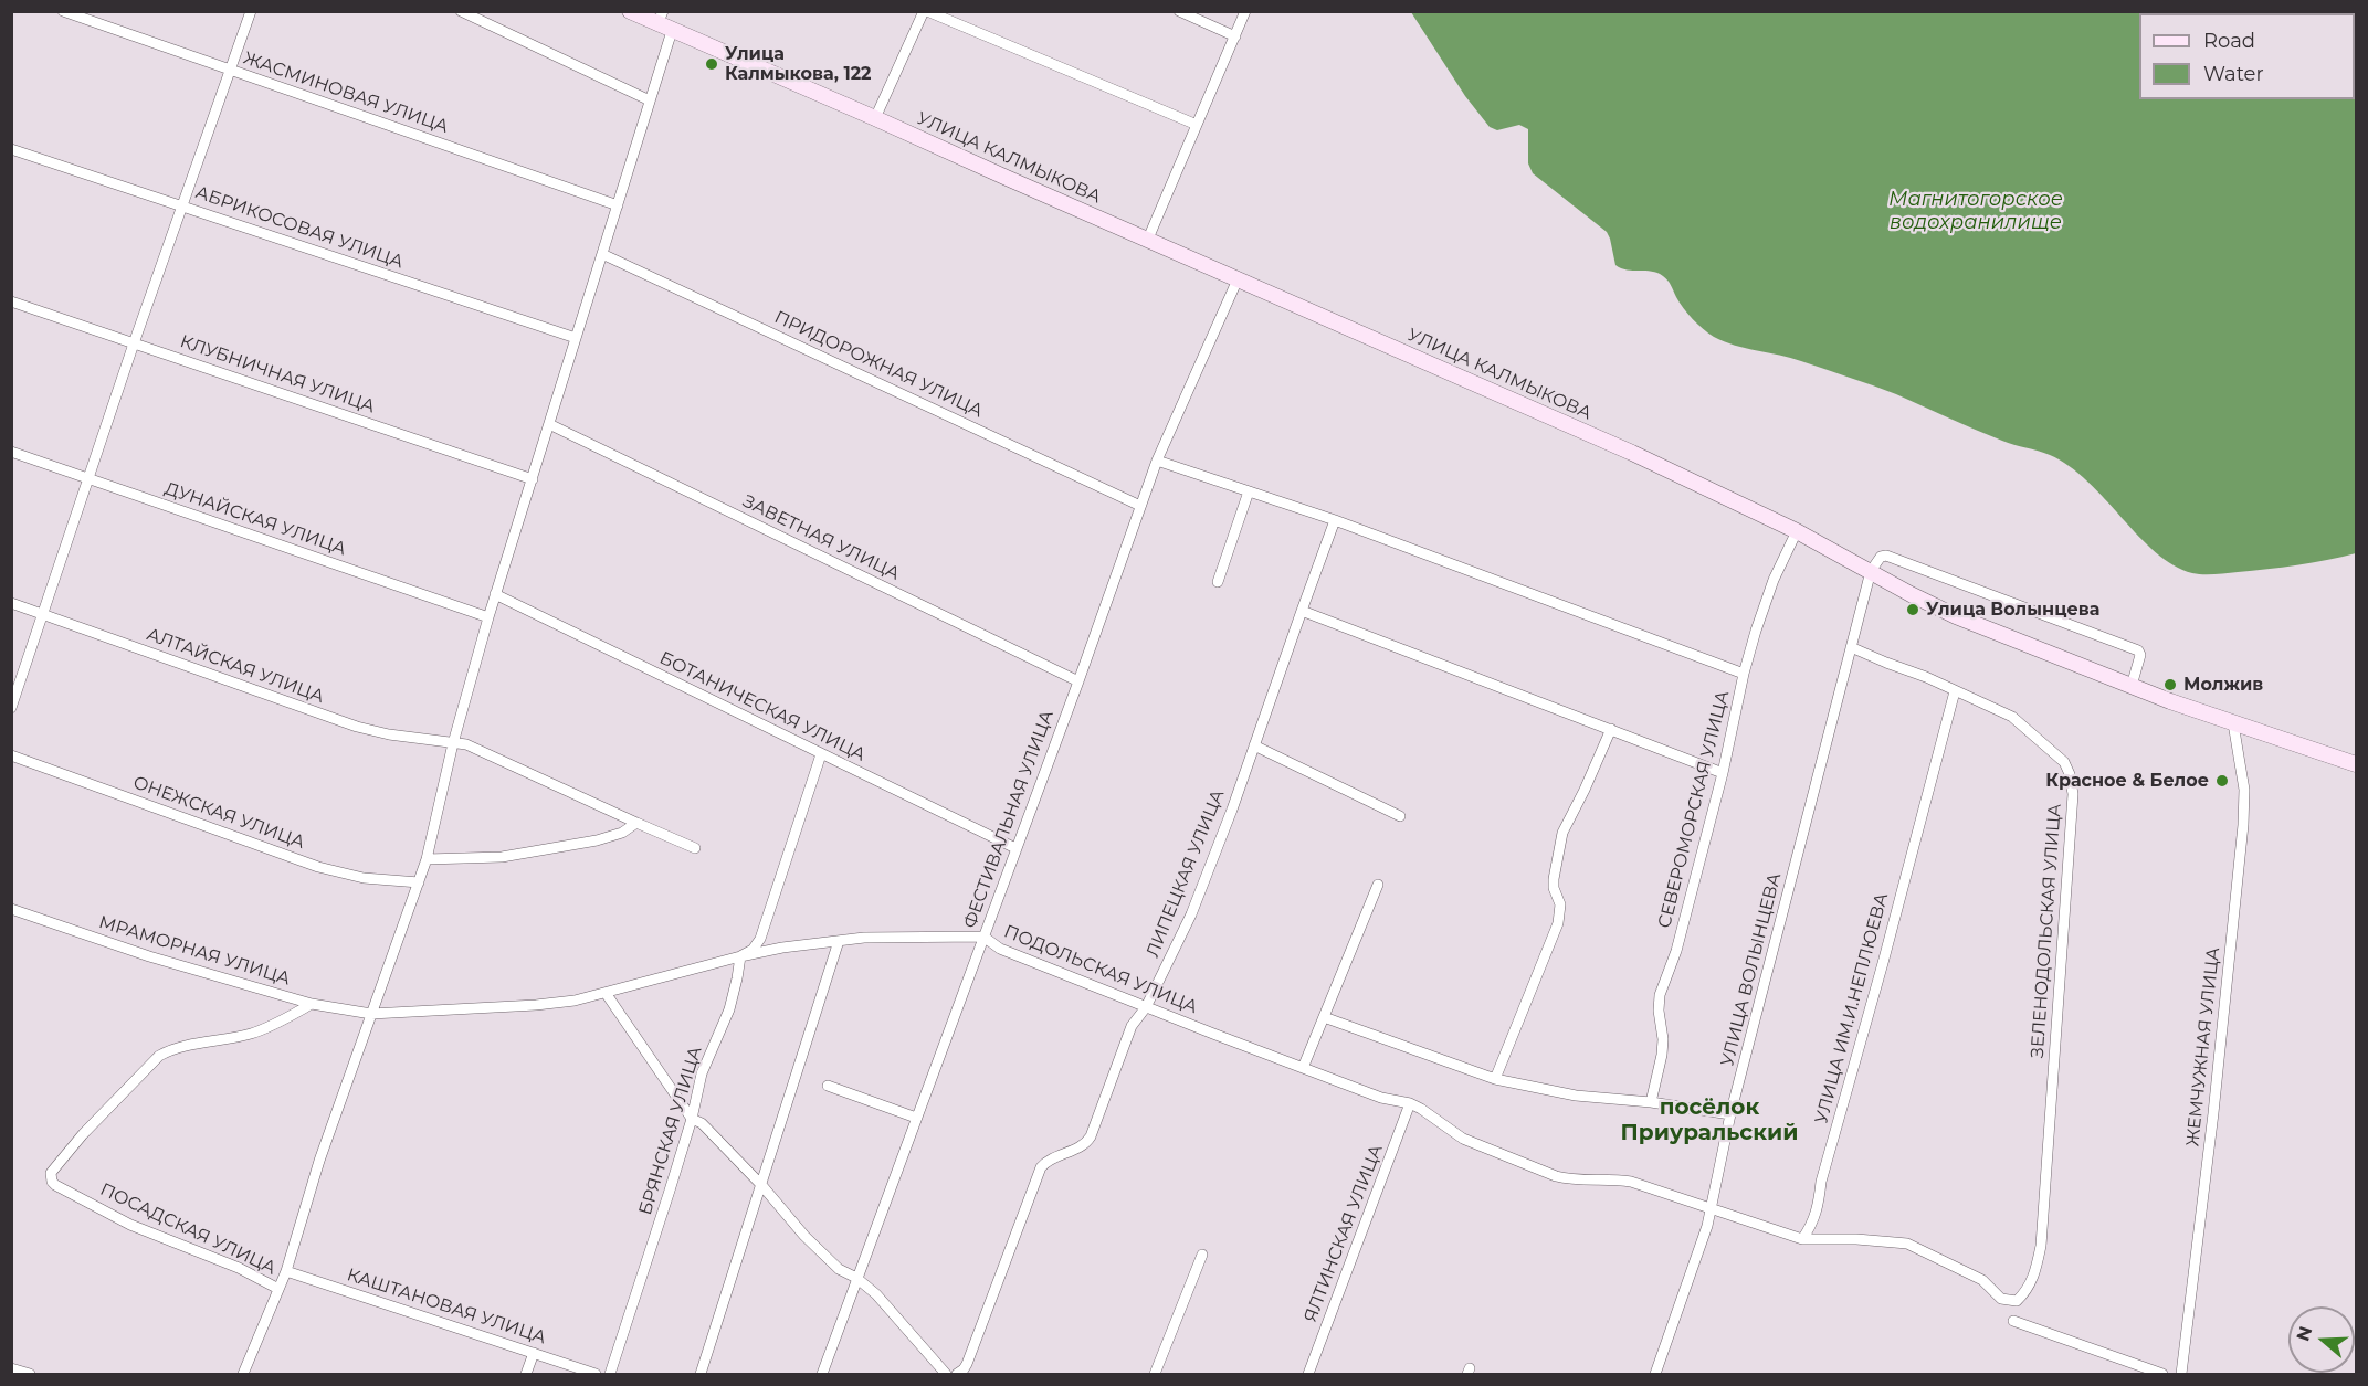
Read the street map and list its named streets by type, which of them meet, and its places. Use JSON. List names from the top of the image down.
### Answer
{
  "streets": {
    "main road": ["УЛИЦА КАЛМЫКОВА"],
    "street": [
      "ЖАСМИНОВАЯ УЛИЦА",
      "АБРИКОСОВАЯ УЛИЦА",
      "ПРИДОРОЖНАЯ УЛИЦА",
      "КЛУБНИЧНАЯ УЛИЦА",
      "ДУНАЙСКАЯ УЛИЦА",
      "ЗАВЕТНАЯ УЛИЦА",
      "АЛТАЙСКАЯ УЛИЦА",
      "БОТАНИЧЕСКАЯ УЛИЦА",
      "СЕВЕРОМОРСКАЯ УЛИЦА",
      "ОНЕЖСКАЯ УЛИЦА",
      "ФЕСТИВАЛЬНАЯ УЛИЦА",
      "ЛИПЕЦКАЯ УЛИЦА",
      "ЗЕЛЕНОДОЛЬСКАЯ УЛИЦА",
      "МРАМОРНАЯ УЛИЦА",
      "ПОДОЛЬСКАЯ УЛИЦА",
      "УЛИЦА ВОЛЫНЦЕВА",
      "УЛИЦА ИМ.И.НЕПЛЮЕВА",
      "ЖЕМЧУЖНАЯ УЛИЦА",
      "БРЯНСКАЯ УЛИЦА",
      "ПОСАДСКАЯ УЛИЦА",
      "ЯЛТИНСКАЯ УЛИЦА",
      "КАШТАНОВАЯ УЛИЦА"
    ]
  },
  "crossings": [
    ["УЛИЦА КАЛМЫКОВА", "СЕВЕРОМОРСКАЯ УЛИЦА"],
    ["УЛИЦА КАЛМЫКОВА", "ФЕСТИВАЛЬНАЯ УЛИЦА"],
    ["УЛИЦА КАЛМЫКОВА", "УЛИЦА ВОЛЫНЦЕВА"],
    ["УЛИЦА КАЛМЫКОВА", "ЖЕМЧУЖНАЯ УЛИЦА"],
    ["ПРИДОРОЖНАЯ УЛИЦА", "ФЕСТИВАЛЬНАЯ УЛИЦА"],
    ["ЗАВЕТНАЯ УЛИЦА", "ФЕСТИВАЛЬНАЯ УЛИЦА"],
    ["БОТАНИЧЕСКАЯ УЛИЦА", "ФЕСТИВАЛЬНАЯ УЛИЦА"],
    ["ФЕСТИВАЛЬНАЯ УЛИЦА", "ЛИПЕЦКАЯ УЛИЦА"],
    ["ФЕСТИВАЛЬНАЯ УЛИЦА", "ПОДОЛЬСКАЯ УЛИЦА"],
    ["ЛИПЕЦКАЯ УЛИЦА", "ПОДОЛЬСКАЯ УЛИЦА"],
    ["ЛИПЕЦКАЯ УЛИЦА", "БРЯНСКАЯ УЛИЦА"],
    ["ЗЕЛЕНОДОЛЬСКАЯ УЛИЦА", "УЛИЦА ВОЛЫНЦЕВА"],
    ["ЗЕЛЕНОДОЛЬСКАЯ УЛИЦА", "УЛИЦА ИМ.И.НЕПЛЮЕВА"],
    ["МРАМОРНАЯ УЛИЦА", "ПОДОЛЬСКАЯ УЛИЦА"],
    ["МРАМОРНАЯ УЛИЦА", "ПОСАДСКАЯ УЛИЦА"],
    ["ПОДОЛЬСКАЯ УЛИЦА", "УЛИЦА ВОЛЫНЦЕВА"],
    ["ПОДОЛЬСКАЯ УЛИЦА", "БРЯНСКАЯ УЛИЦА"],
    ["ПОДОЛЬСКАЯ УЛИЦА", "ЯЛТИНСКАЯ УЛИЦА"]
  ],
  "districts": ["посёлок Приуральский"],
  "water": ["Магнитогорское водохранилище"],
  "places": [
    "Улица Калмыкова, 122",
    "Улица Волынцева",
    "Молжив",
    "Красное & Белое"
  ],
  "legend": ["Road", "Water"],
  "north": "left"
}
